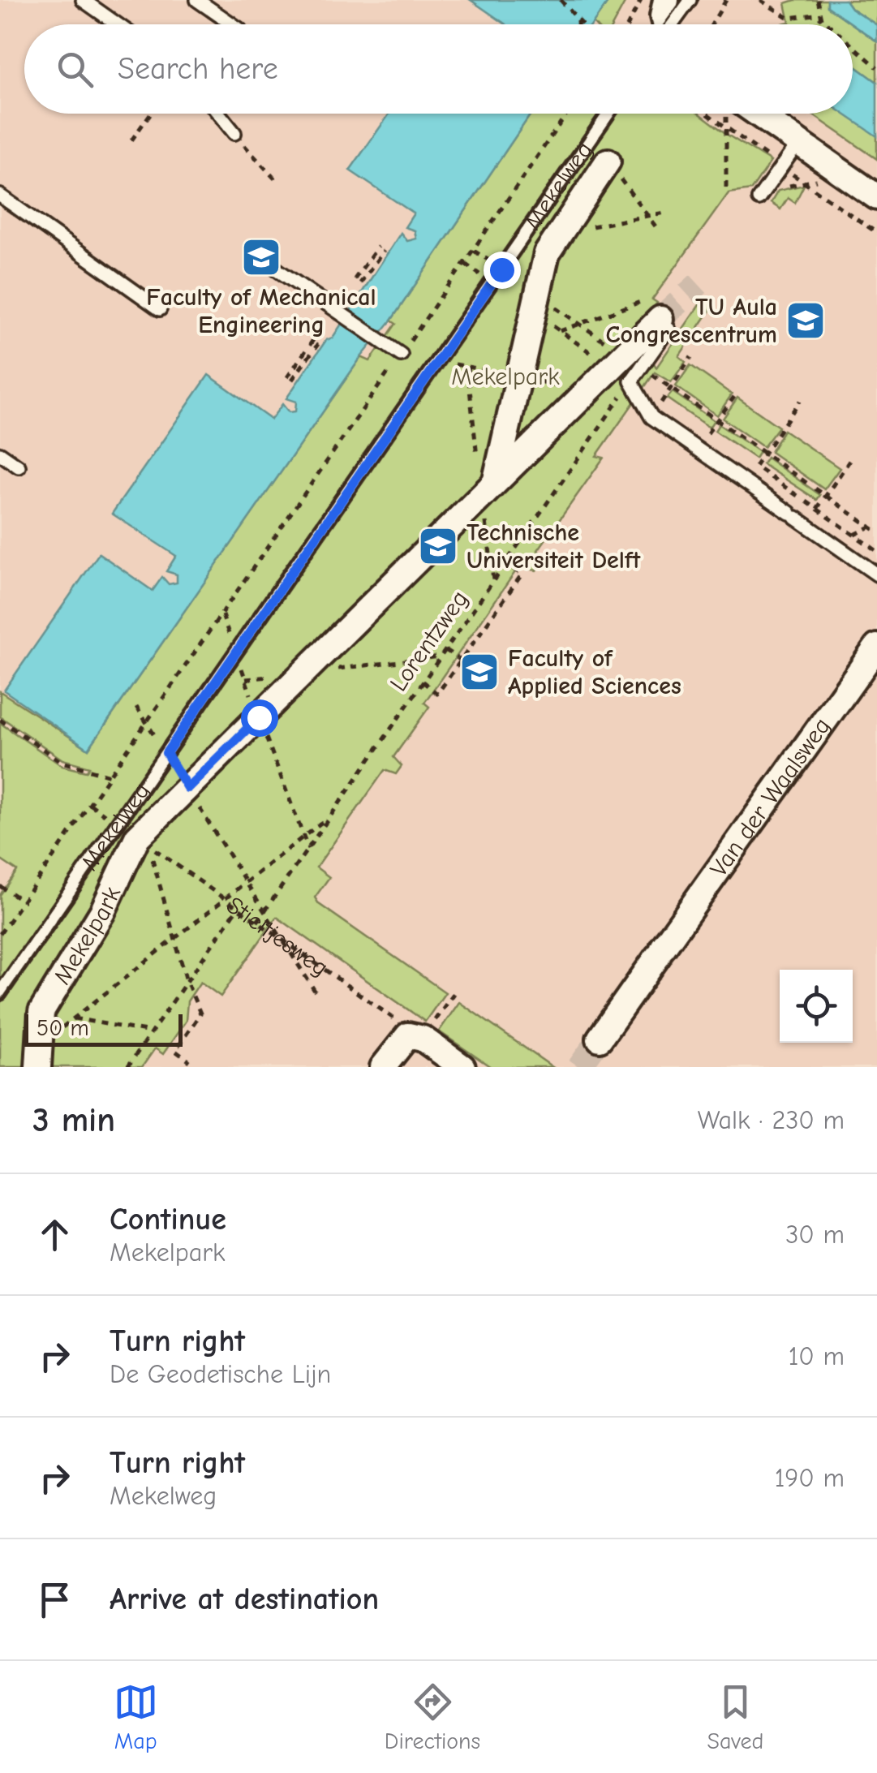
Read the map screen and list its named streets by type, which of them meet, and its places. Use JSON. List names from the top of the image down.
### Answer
{
  "streets": {
    "street": ["Van der Waalsweg", "Mekelpark"],
    "lane": ["Mekelweg"],
    "path": ["Lorentzweg", "Stieltjesweg"]
  },
  "crossings": [
    ["Lorentzweg", "Stieltjesweg"]
  ],
  "parks": ["Mekelpark"],
  "places": {
    "school or university": [
      "Faculty of Mechanical Engineering",
      "TU Aula Congrescentrum",
      "Technische Universiteit Delft",
      "Faculty of Applied Sciences"
    ]
  },
  "scale_bar": "50 m",
  "page": {
    "search": "Search here",
    "scale": "50 m",
    "heading": ["3 min", "Walk · 230 m"],
    "list": [
      ["Continue", "Mekelpark", "30 m"],
      ["Turn right", "De Geodetische Lijn", "10 m"],
      ["Turn right", "Mekelweg", "190 m"],
      "Arrive at destination"
    ],
    "nav": ["Map", "Directions", "Saved"]
  }
}
